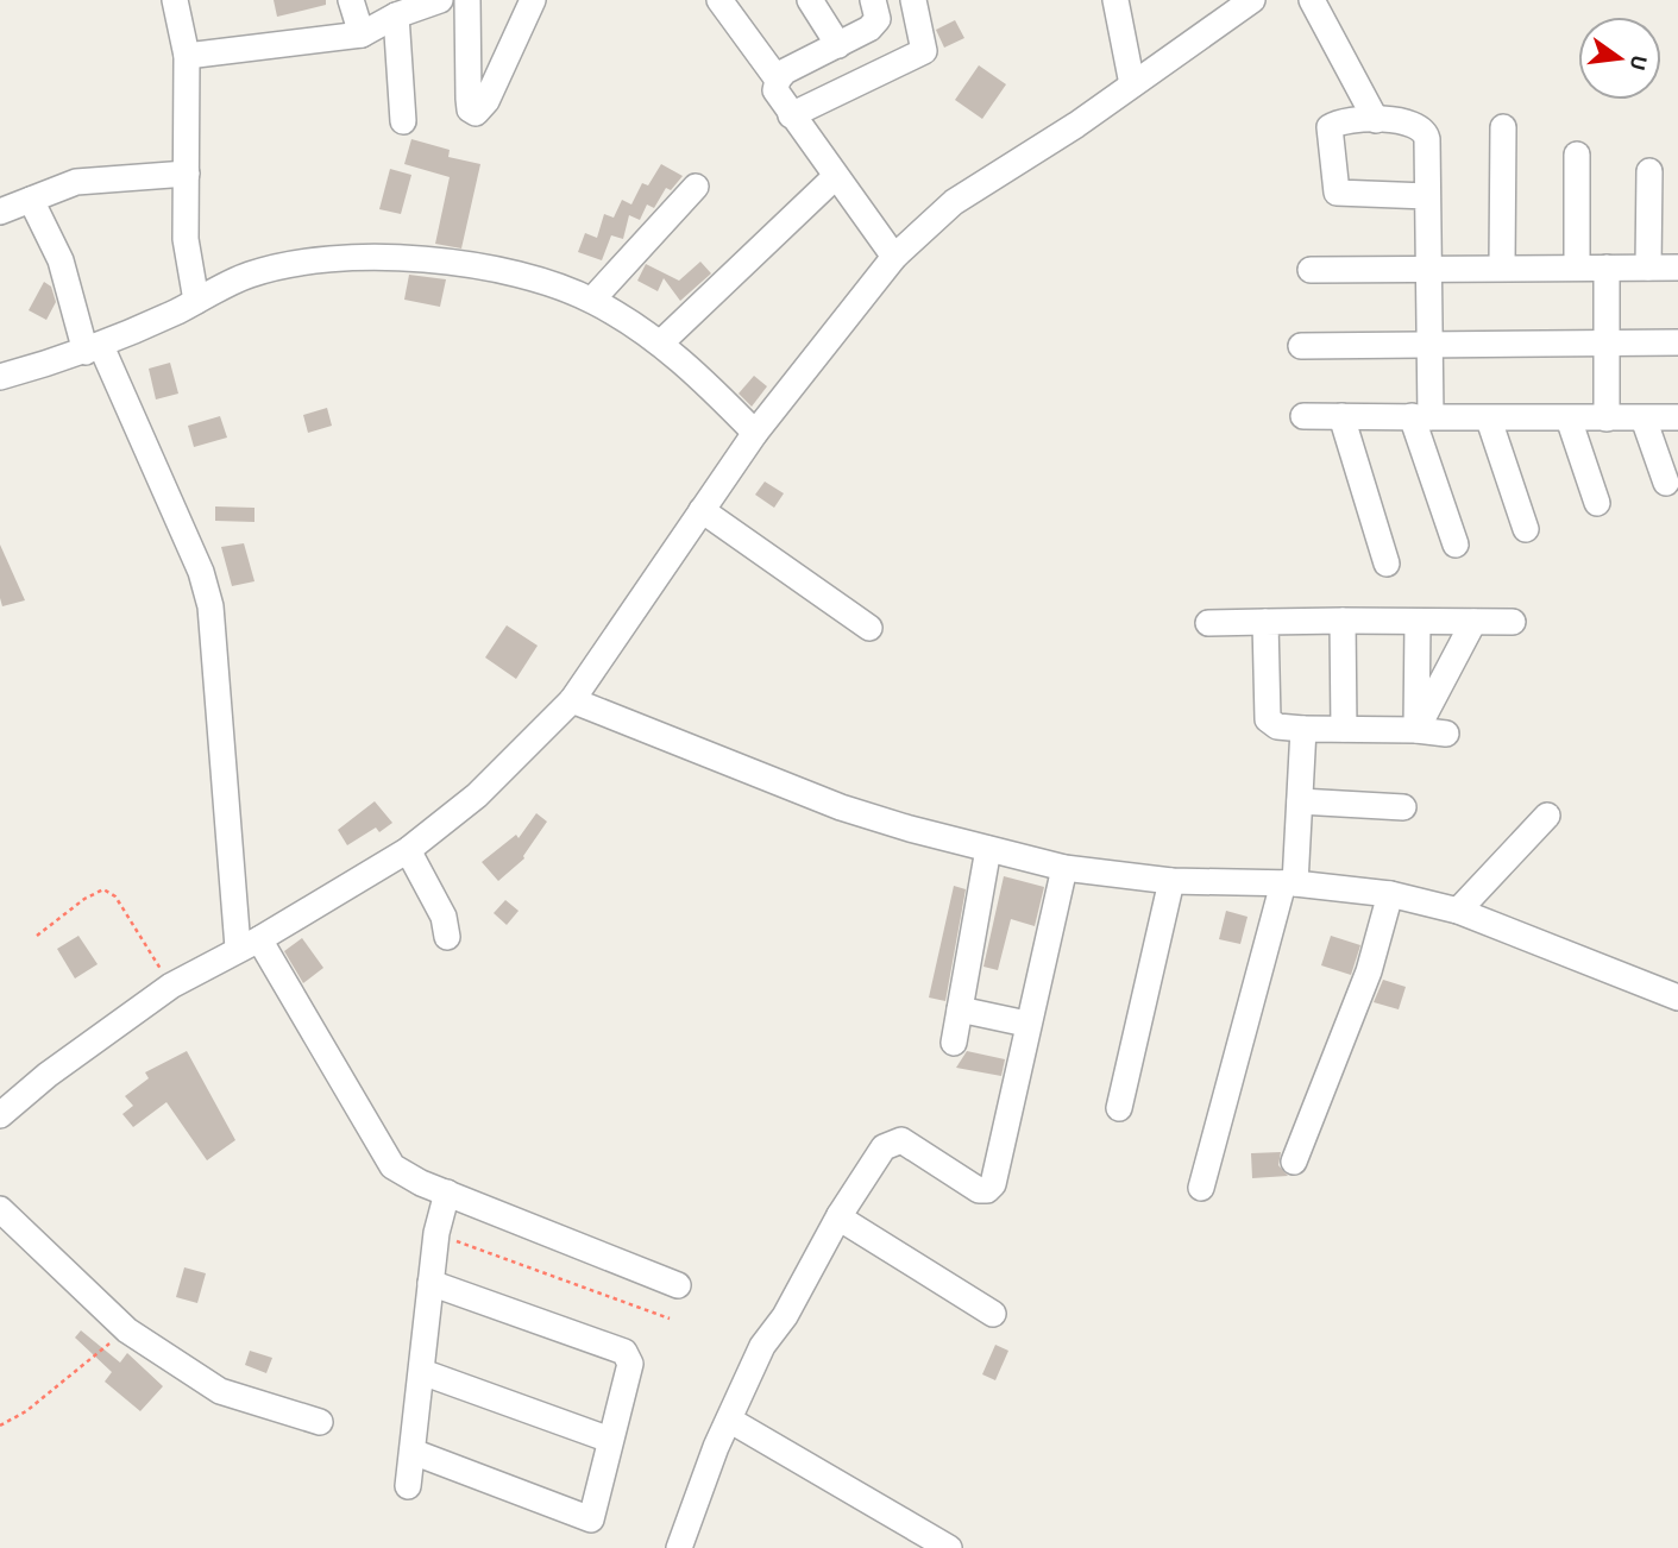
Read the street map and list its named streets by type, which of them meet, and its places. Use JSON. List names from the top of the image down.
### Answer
{
  "north": "right"
}
